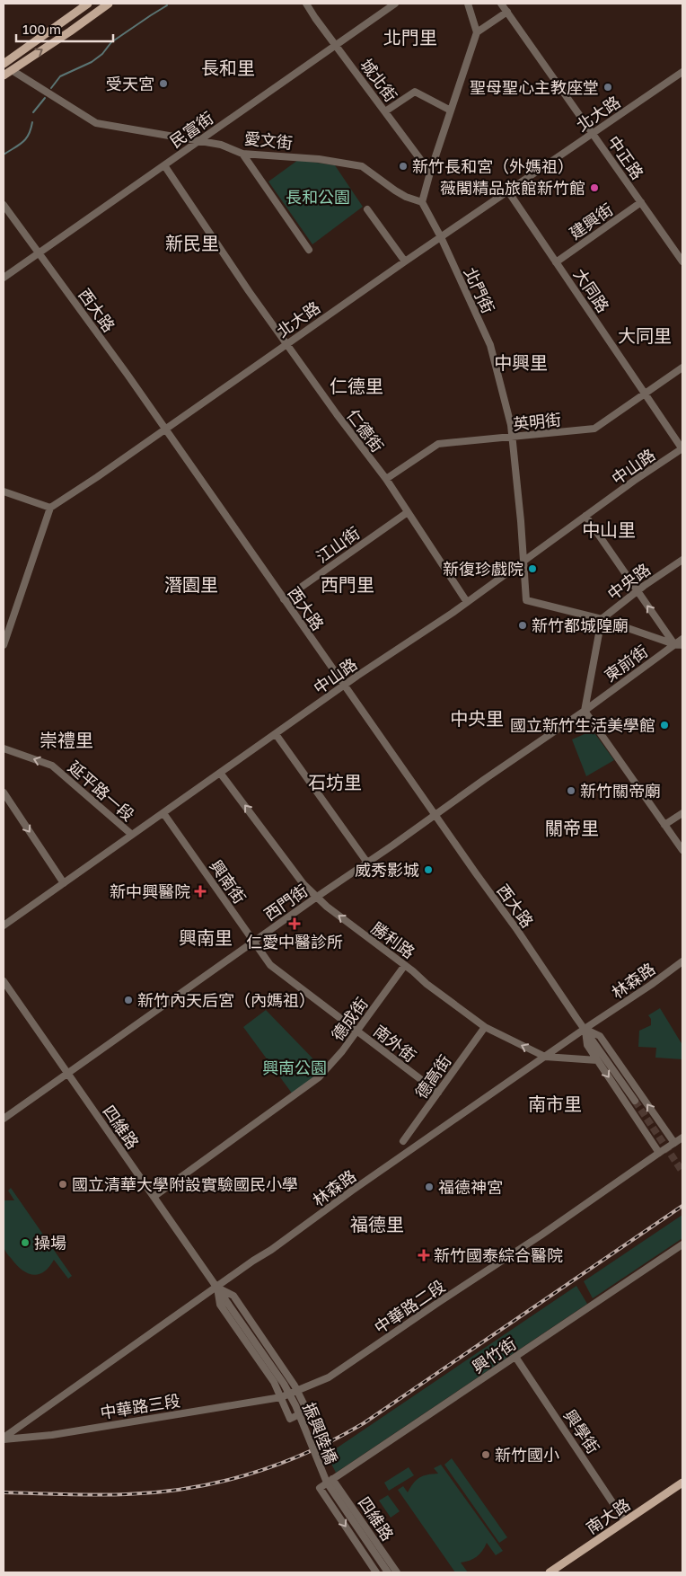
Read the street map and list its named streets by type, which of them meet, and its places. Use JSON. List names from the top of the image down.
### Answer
{
  "streets": {
    "main road": ["南大路"],
    "street": [
      "城北街",
      "北大路",
      "民富街",
      "愛文街",
      "中正路",
      "建興街",
      "北門街",
      "大同路",
      "西大路",
      "英明街",
      "仁德街",
      "中山路",
      "江山街",
      "中央路",
      "東前街",
      "延平路一段",
      "興南街",
      "西門街",
      "勝利路",
      "林森路",
      "德成街",
      "南外街",
      "德高街",
      "四維路",
      "中華路二段",
      "興竹街",
      "中華路三段",
      "興學街",
      "振興陸橋"
    ]
  },
  "crossings": [
    ["城北街", "民富街"],
    ["北大路", "中正路"],
    ["北大路", "北門街"],
    ["北大路", "大同路"],
    ["北大路", "西大路"],
    ["北大路", "仁德街"],
    ["民富街", "愛文街"],
    ["民富街", "西大路"],
    ["民富街", "仁德街"],
    ["愛文街", "北門街"],
    ["中正路", "建興街"],
    ["建興街", "大同路"],
    ["北門街", "英明街"],
    ["北門街", "中山路"],
    ["北門街", "中央路"],
    ["大同路", "英明街"],
    ["大同路", "中山路"],
    ["西大路", "中山路"],
    ["西大路", "江山街"],
    ["西大路", "西門街"],
    ["西大路", "勝利路"],
    ["西大路", "林森路"],
    ["西大路", "中華路二段"],
    ["英明街", "仁德街"],
    ["仁德街", "中山路"],
    ["仁德街", "江山街"],
    ["中山路", "延平路一段"],
    ["中山路", "興南街"],
    ["中山路", "勝利路"],
    ["中央路", "東前街"],
    ["中央路", "西門街"],
    ["東前街", "西門街"],
    ["興南街", "西門街"],
    ["興南街", "德成街"],
    ["興南街", "南外街"],
    ["西門街", "勝利路"],
    ["西門街", "四維路"],
    ["勝利路", "林森路"],
    ["勝利路", "德成街"],
    ["勝利路", "德高街"],
    ["林森路", "四維路"],
    ["林森路", "中華路三段"],
    ["德成街", "南外街"],
    ["德成街", "四維路"],
    ["南外街", "德高街"],
    ["四維路", "中華路二段"],
    ["四維路", "興竹街"],
    ["四維路", "中華路三段"],
    ["四維路", "振興陸橋"],
    ["中華路二段", "中華路三段"],
    ["興竹街", "興學街"],
    ["興學街", "南大路"]
  ],
  "one_way": ["延平路一段", "勝利路"],
  "districts": [
    "北門里",
    "長和里",
    "新民里",
    "大同里",
    "中興里",
    "仁德里",
    "中山里",
    "潛園里",
    "西門里",
    "中央里",
    "崇禮里",
    "石坊里",
    "關帝里",
    "興南里",
    "南市里",
    "福德里"
  ],
  "parks": ["長和公園", "興南公園"],
  "places": {
    "other": [
      "受天宮",
      "聖母聖心主教座堂",
      "新竹長和宮（外媽祖）",
      "薇閣精品旅館新竹館",
      "新復珍戲院",
      "新竹都城隍廟",
      "國立新竹生活美學館",
      "新竹關帝廟",
      "威秀影城",
      "新竹內天后宮（內媽祖）",
      "國立清華大學附設實驗國民小學",
      "福德神宮",
      "操場",
      "新竹國小"
    ],
    "health": ["新中興醫院", "仁愛中醫診所", "新竹國泰綜合醫院"]
  },
  "scale_bar": "100 m"
}
